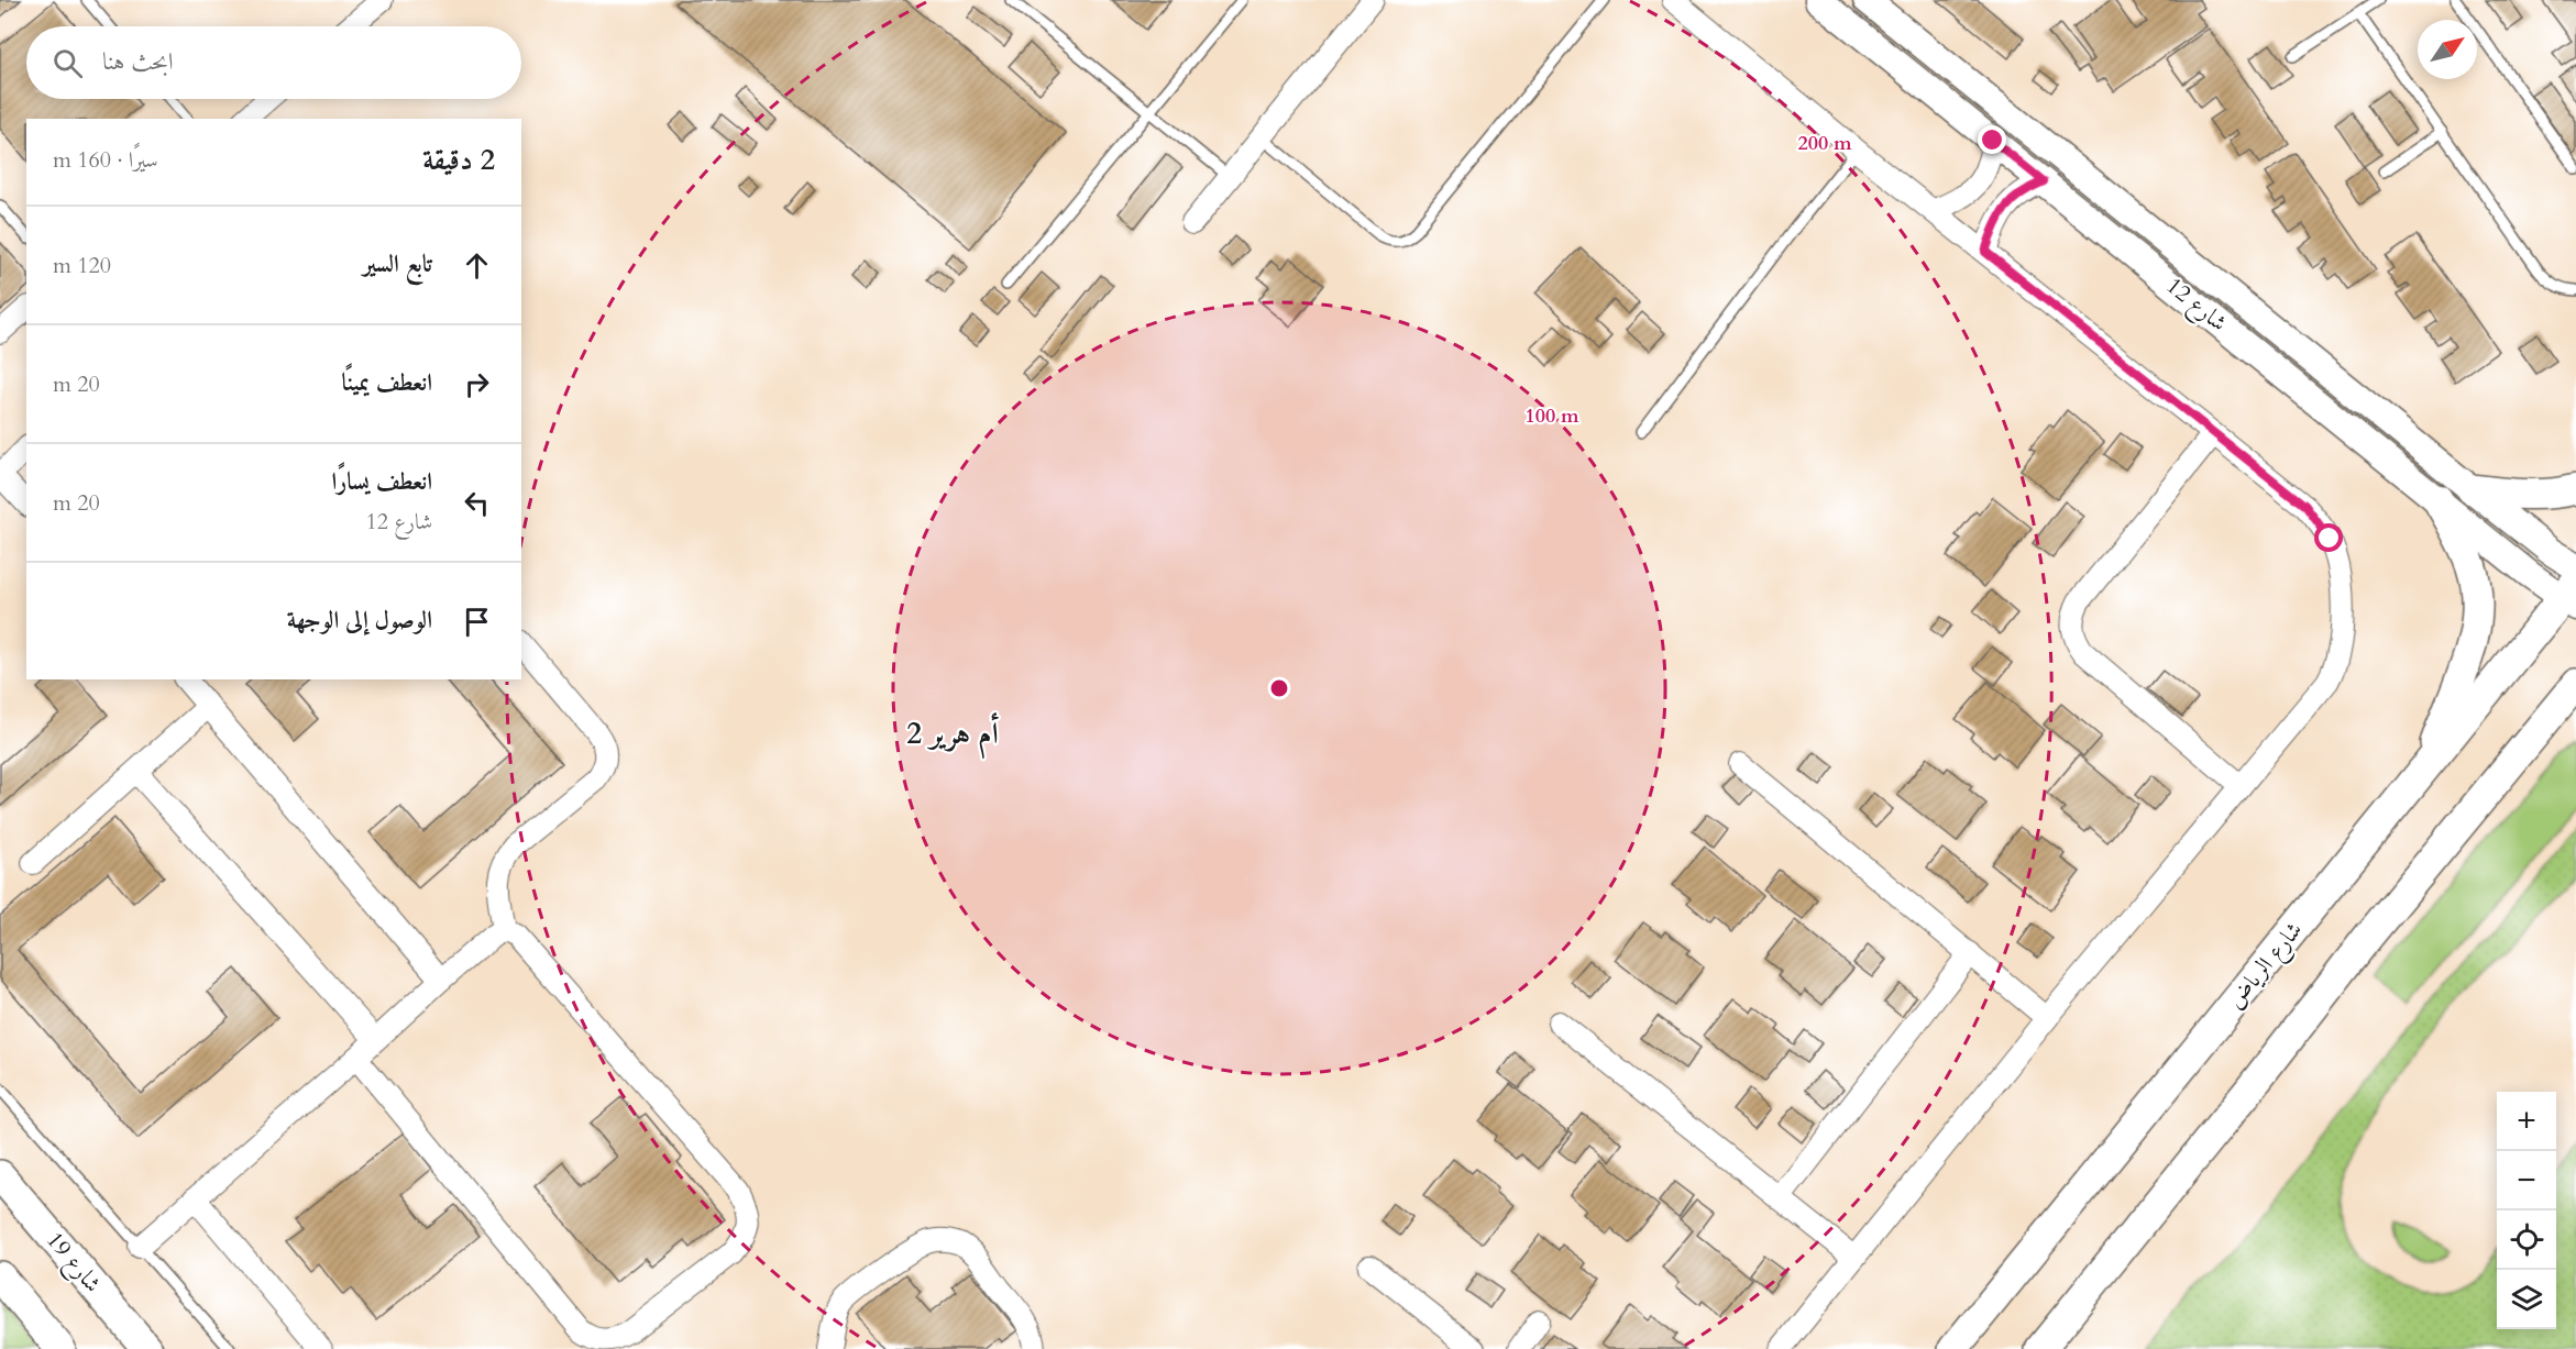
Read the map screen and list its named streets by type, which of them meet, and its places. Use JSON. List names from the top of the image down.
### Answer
{
  "streets": {
    "main road": ["شارع الرياض", "شارع 19"],
    "street": ["شارع 12"]
  },
  "crossings": [
    ["شارع 12", "شارع الرياض"]
  ],
  "districts": ["أم هرير 2"],
  "north": "top right",
  "page": {
    "search": "ابحث هنا",
    "heading": ["2 دقيقة", "سيرًا · 160 m"],
    "list": [
      ["تابع السير", "120 m"],
      ["انعطف يمينًا", "20 m"],
      ["انعطف يسارًا", "شارع 12", "20 m"],
      "الوصول إلى الوجهة"
    ],
    "map_buttons": ["+", "−"]
  },
  "rings": ["200 m", "100 m"]
}
